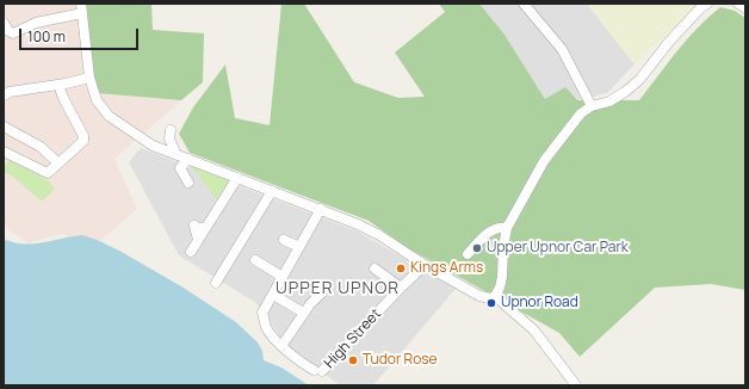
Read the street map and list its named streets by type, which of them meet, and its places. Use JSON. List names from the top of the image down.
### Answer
{
  "streets": {
    "street": ["High Street"]
  },
  "districts": ["UPPER UPNOR"],
  "places": [
    "Upper Upnor Car Park",
    "Kings Arms",
    "Upnor Road",
    "Tudor Rose"
  ],
  "scale_bar": "100 m"
}
